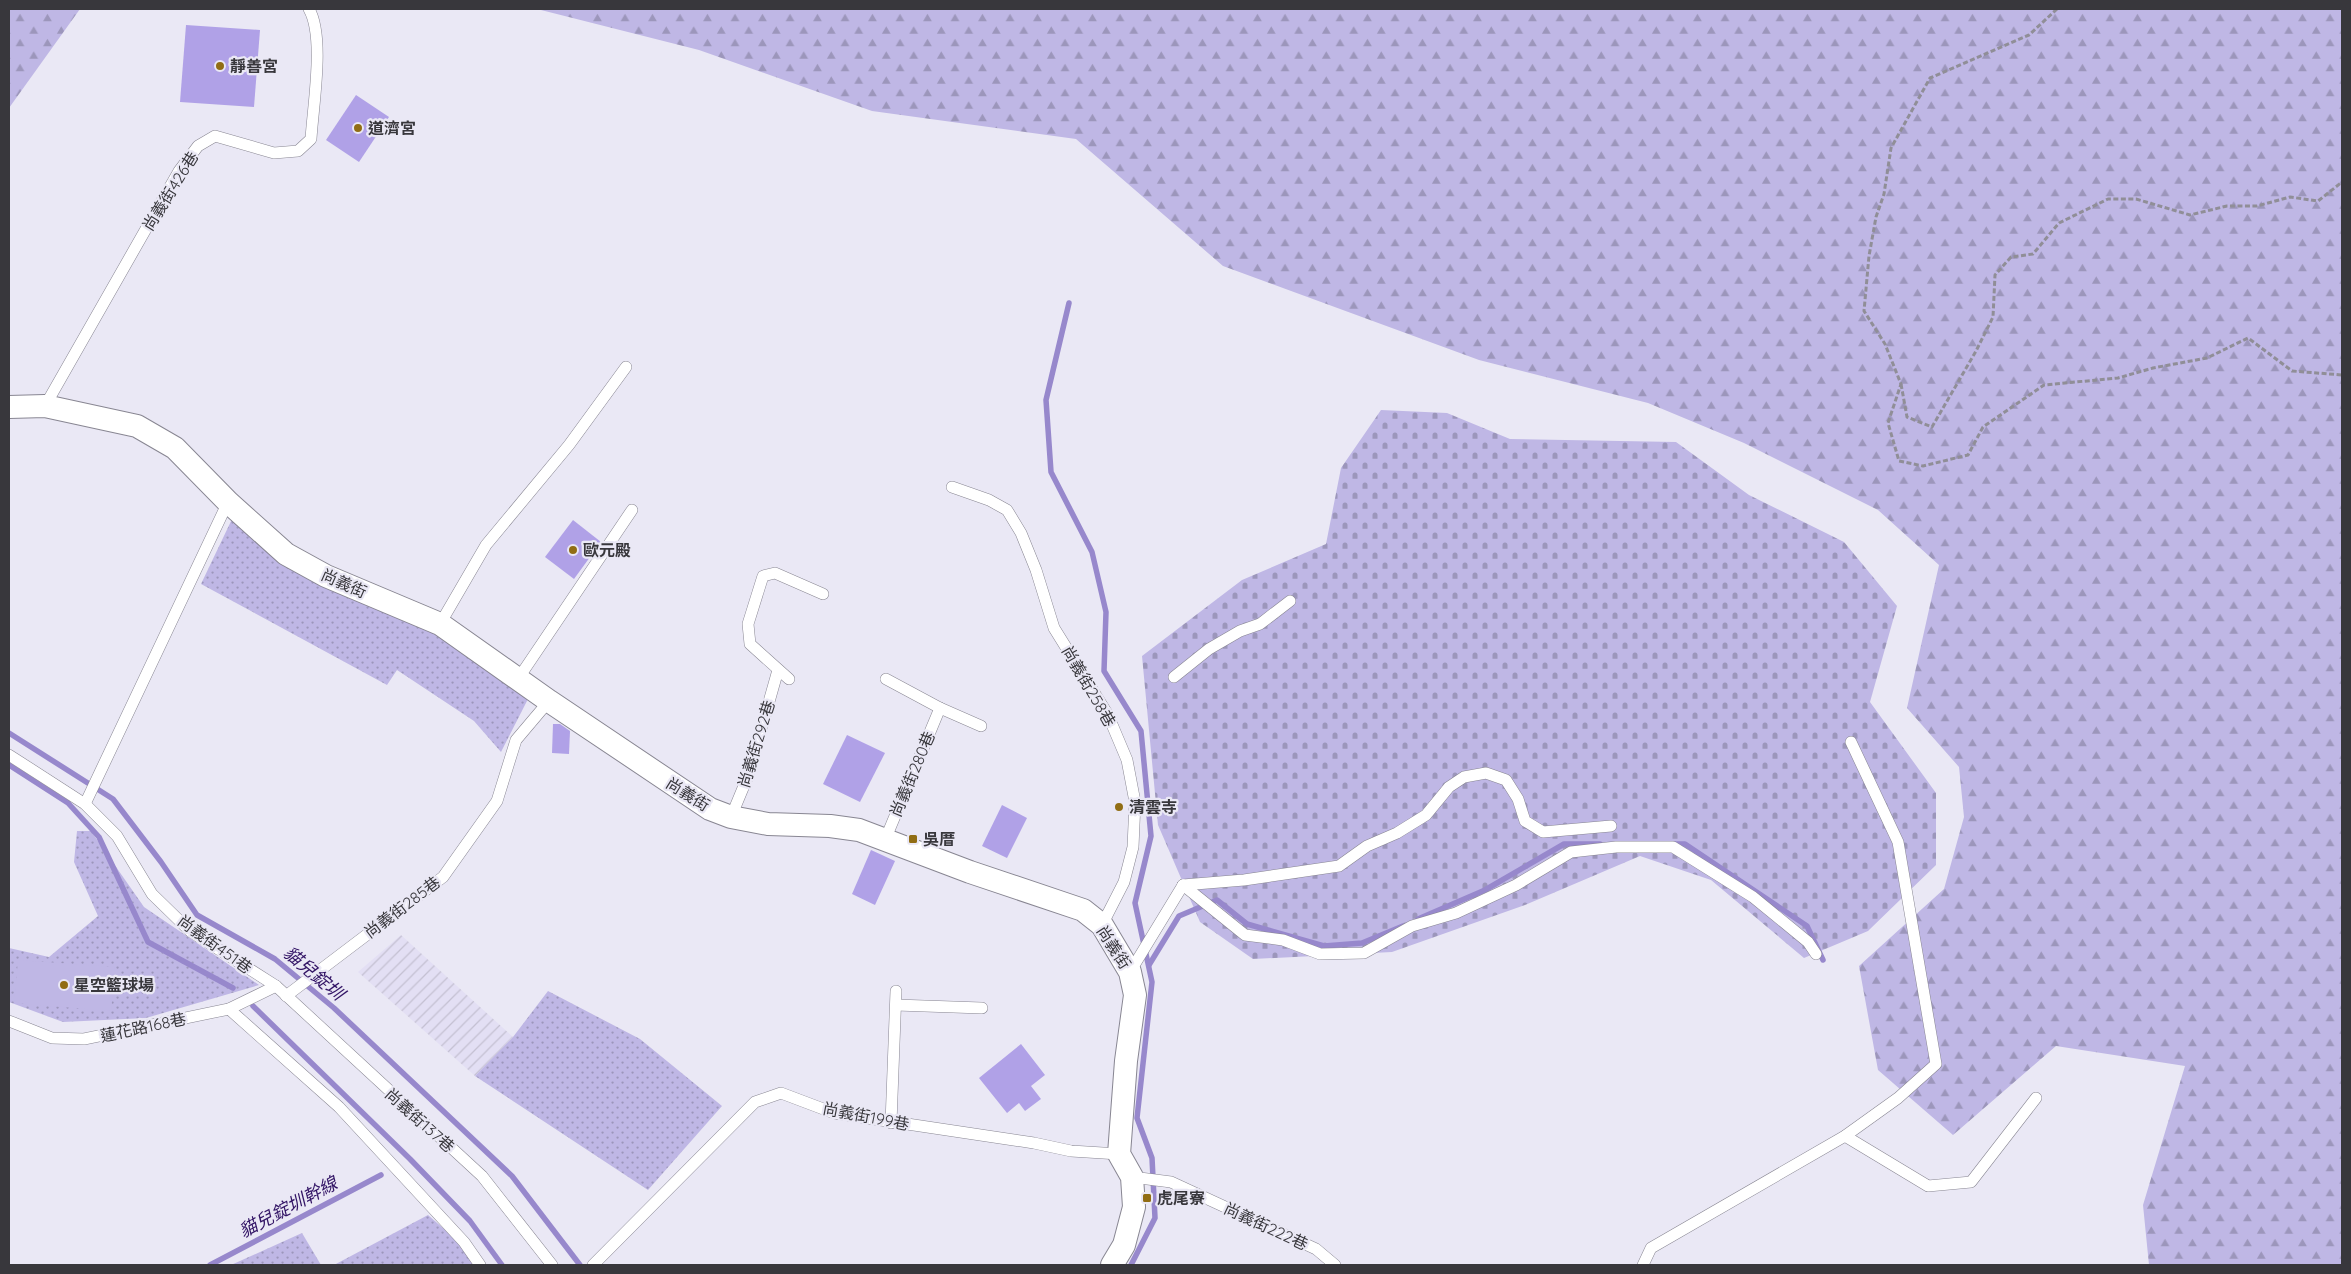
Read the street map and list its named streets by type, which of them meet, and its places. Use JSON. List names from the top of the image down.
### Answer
{
  "streets": {
    "street": ["尚義街"],
    "lane": [
      "尚義街426巷",
      "尚義街258巷",
      "尚義街292巷",
      "尚義街280巷",
      "尚義街285巷",
      "尚義街451巷",
      "蓮花路168巷",
      "尚義街199巷",
      "尚義街137巷",
      "尚義街222巷"
    ]
  },
  "crossings": [
    ["尚義街426巷", "尚義街"],
    ["尚義街", "尚義街258巷"],
    ["尚義街", "尚義街292巷"],
    ["尚義街", "尚義街280巷"],
    ["尚義街", "尚義街285巷"],
    ["尚義街", "尚義街199巷"],
    ["尚義街285巷", "尚義街137巷"],
    ["尚義街451巷", "蓮花路168巷"],
    ["尚義街451巷", "尚義街137巷"],
    ["蓮花路168巷", "尚義街137巷"]
  ],
  "water": ["貓兒錠圳", "貓兒錠圳幹線"],
  "places": {
    "other": [
      "靜善宮",
      "道濟宮",
      "歐元殿",
      "清雲寺",
      "星空籃球場"
    ],
    "transit": ["吳厝", "虎尾寮"]
  }
}
